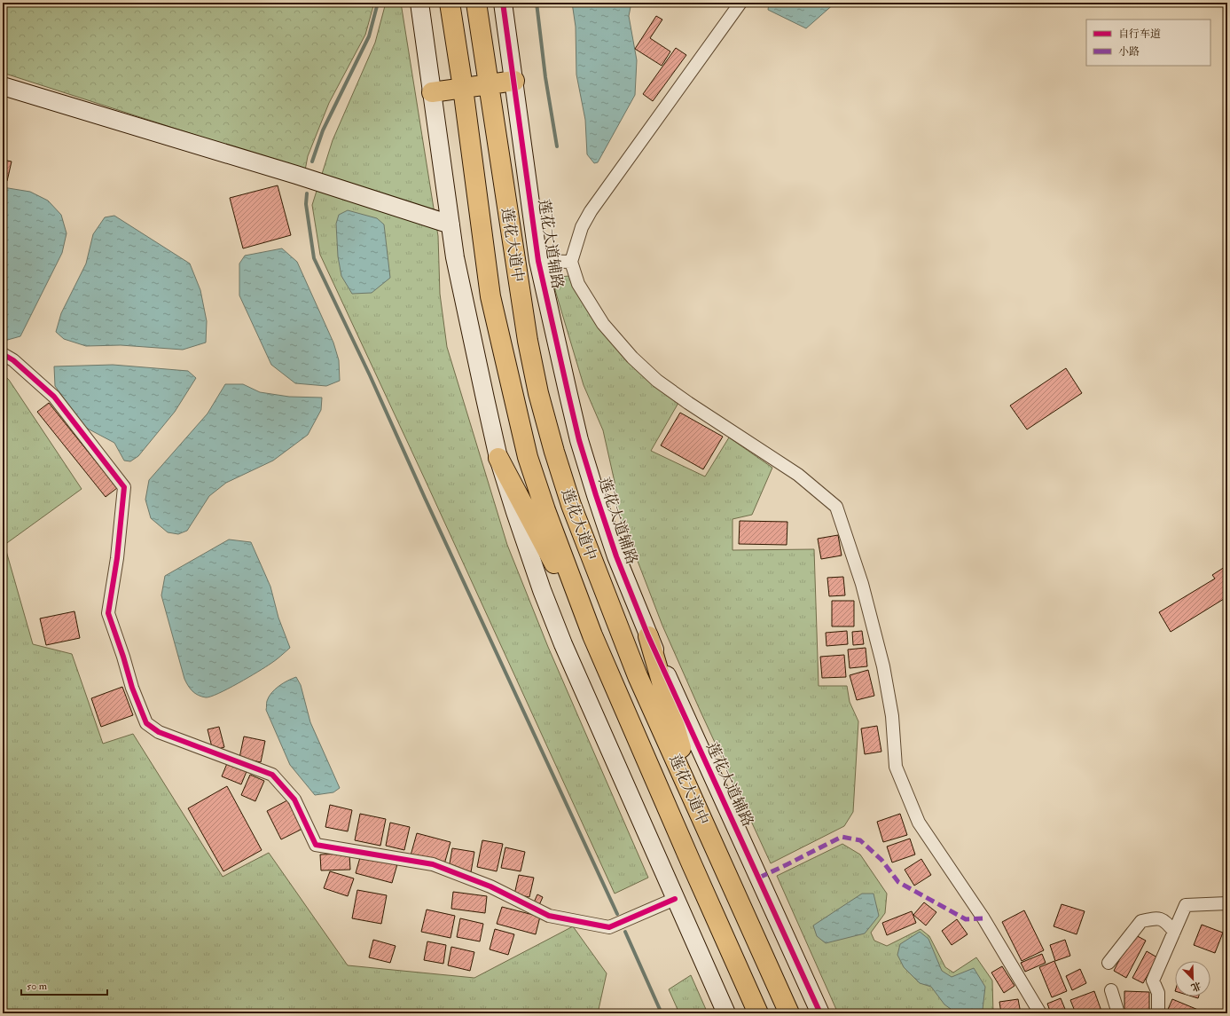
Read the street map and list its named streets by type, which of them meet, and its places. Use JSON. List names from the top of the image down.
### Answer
{
  "streets": {
    "main road": ["莲花大道中"],
    "street": ["莲花大道辅路"]
  },
  "legend": ["自行车道", "小路"],
  "scale_bar": "50 m",
  "north": "bottom right"
}
